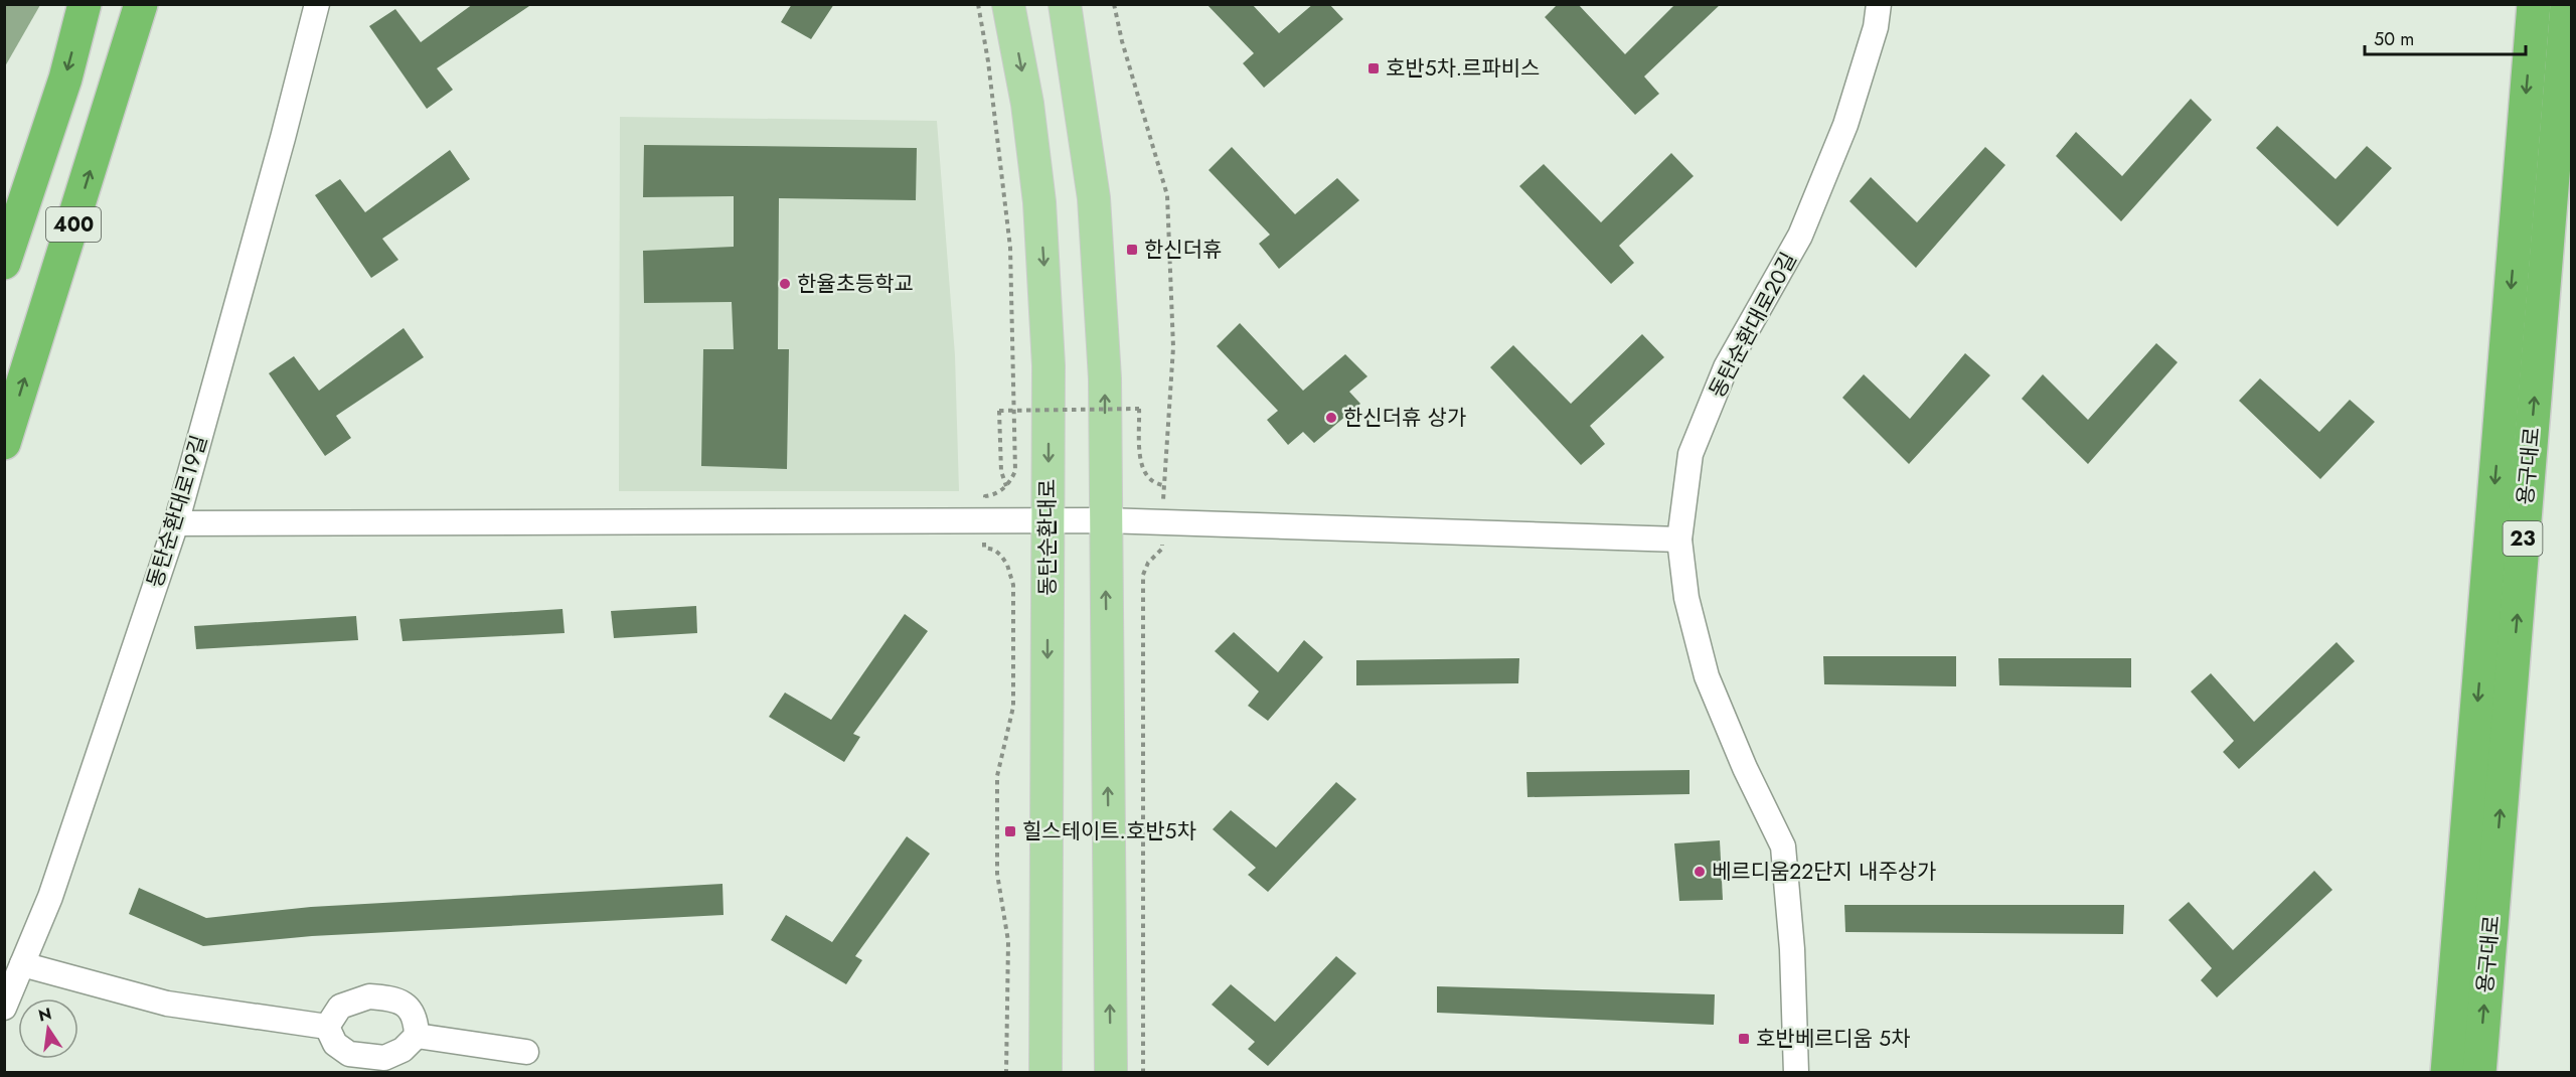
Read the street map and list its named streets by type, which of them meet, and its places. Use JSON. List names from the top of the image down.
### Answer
{
  "streets": {
    "highway": ["400", "용구대로", "23"],
    "main road": ["동탄순환대로"],
    "street": ["동탄순환대로20길", "동탄순환대로19길"]
  },
  "places": {
    "transit": [
      "호반5차.르파비스",
      "한신더휴",
      "힐스테이트.호반5차",
      "호반베르디움 5차"
    ],
    "other": ["한율초등학교", "한신더휴 상가", "베르디움22단지 내주상가"]
  },
  "scale_bar": "50 m",
  "north": "top"
}
